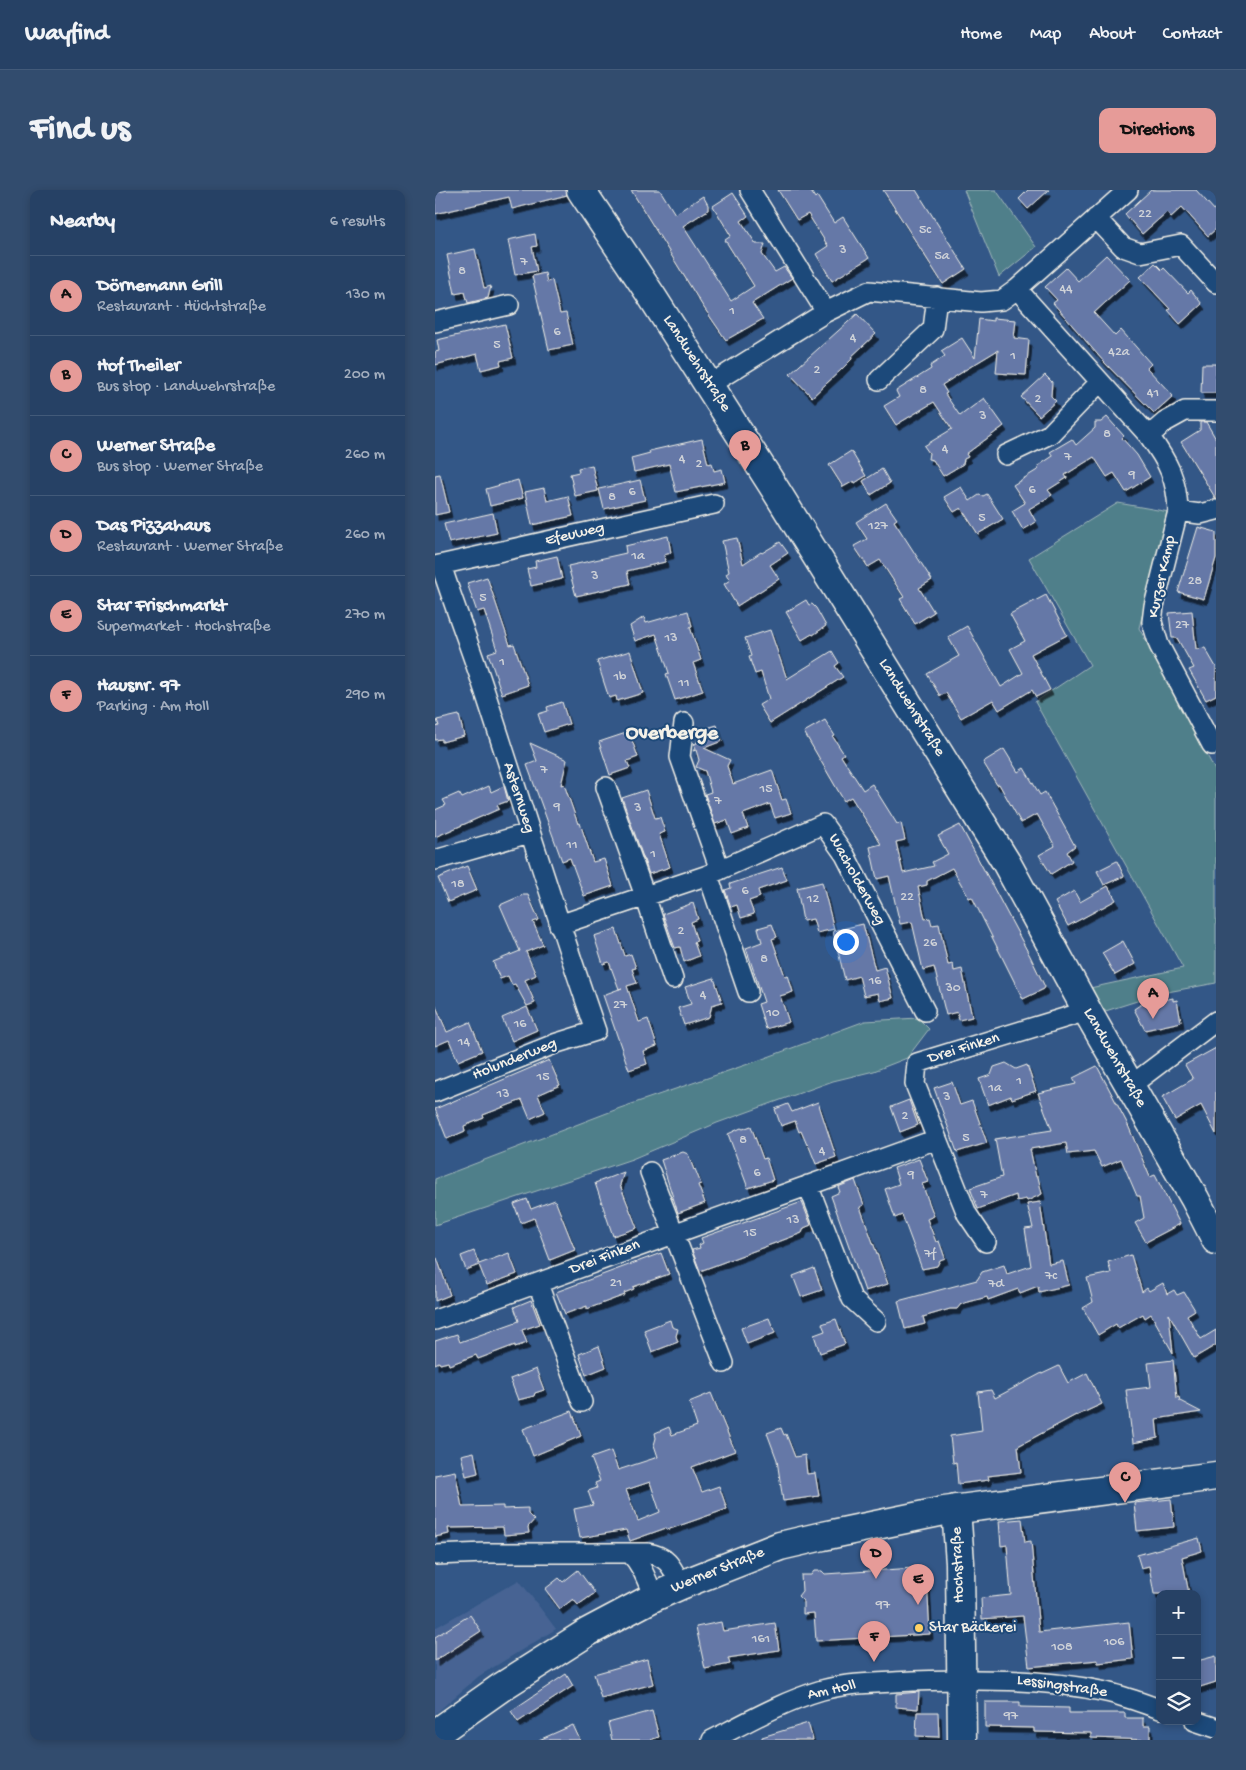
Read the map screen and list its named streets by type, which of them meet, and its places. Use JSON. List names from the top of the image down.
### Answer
{
  "streets": {
    "main road": ["Landwehrstraße", "Hochstraße", "Werner Straße"],
    "street": [
      "Efeuweg",
      "Kurzer Kamp",
      "Asternweg",
      "Wacholderweg",
      "Drei Finken",
      "Holunderweg",
      "Lessingstraße",
      "Am Holl"
    ]
  },
  "crossings": [
    ["Landwehrstraße", "Drei Finken"],
    ["Efeuweg", "Asternweg"],
    ["Asternweg", "Wacholderweg"],
    ["Asternweg", "Holunderweg"],
    ["Hochstraße", "Werner Straße"],
    ["Hochstraße", "Lessingstraße"],
    ["Hochstraße", "Am Holl"],
    ["Lessingstraße", "Am Holl"]
  ],
  "districts": ["Overberge"],
  "places": ["Star Bäckerei"],
  "house_numbers": [
    "22",
    "5c",
    "3",
    "5a",
    "7",
    "8",
    "44",
    "1",
    "6",
    "4",
    "5",
    "42a",
    "1",
    "2",
    "8",
    "41",
    "2",
    "3",
    "8",
    "4",
    "7",
    "4",
    "2",
    "9",
    "6",
    "6",
    "8",
    "5",
    "127",
    "1a",
    "3",
    "28",
    "5",
    "27",
    "13",
    "1",
    "1b",
    "11",
    "7",
    "15",
    "7",
    "9",
    "3",
    "11",
    "1",
    "18",
    "6",
    "22",
    "12",
    "2",
    "26",
    "8",
    "16",
    "30",
    "4",
    "27",
    "10",
    "16",
    "14",
    "15",
    "1",
    "1a",
    "13",
    "3",
    "2",
    "5",
    "8",
    "4",
    "6",
    "9",
    "7",
    "13",
    "15",
    "7f",
    "7c",
    "21",
    "7d",
    "97",
    "161",
    "106",
    "108",
    "97"
  ],
  "page": {
    "header": "Wayfind",
    "nav": [
      "Home",
      "Map",
      "About",
      "Contact"
    ],
    "buttons": "Directions",
    "title": "Find us",
    "heading": ["Nearby", "6 results"],
    "list": [
      {
        "mark": "A",
        "name": "Dörnemann Grill",
        "note": "Restaurant · Hüchtstraße",
        "value": "130 m"
      },
      {
        "mark": "B",
        "name": "Hof Theiler",
        "note": "Bus stop · Landwehrstraße",
        "value": "200 m"
      },
      {
        "mark": "C",
        "name": "Werner Straße",
        "note": "Bus stop · Werner Straße",
        "value": "260 m"
      },
      {
        "mark": "D",
        "name": "Das Pizzahaus",
        "note": "Restaurant · Werner Straße",
        "value": "260 m"
      },
      {
        "mark": "E",
        "name": "Star Frischmarkt",
        "note": "Supermarket · Hochstraße",
        "value": "270 m"
      },
      {
        "mark": "F",
        "name": "Hausnr. 97",
        "note": "Parking · Am Holl",
        "value": "290 m"
      }
    ],
    "pins": [
      "B",
      "A",
      "C",
      "D",
      "E",
      "F"
    ],
    "map_buttons": ["+", "−"]
  }
}
